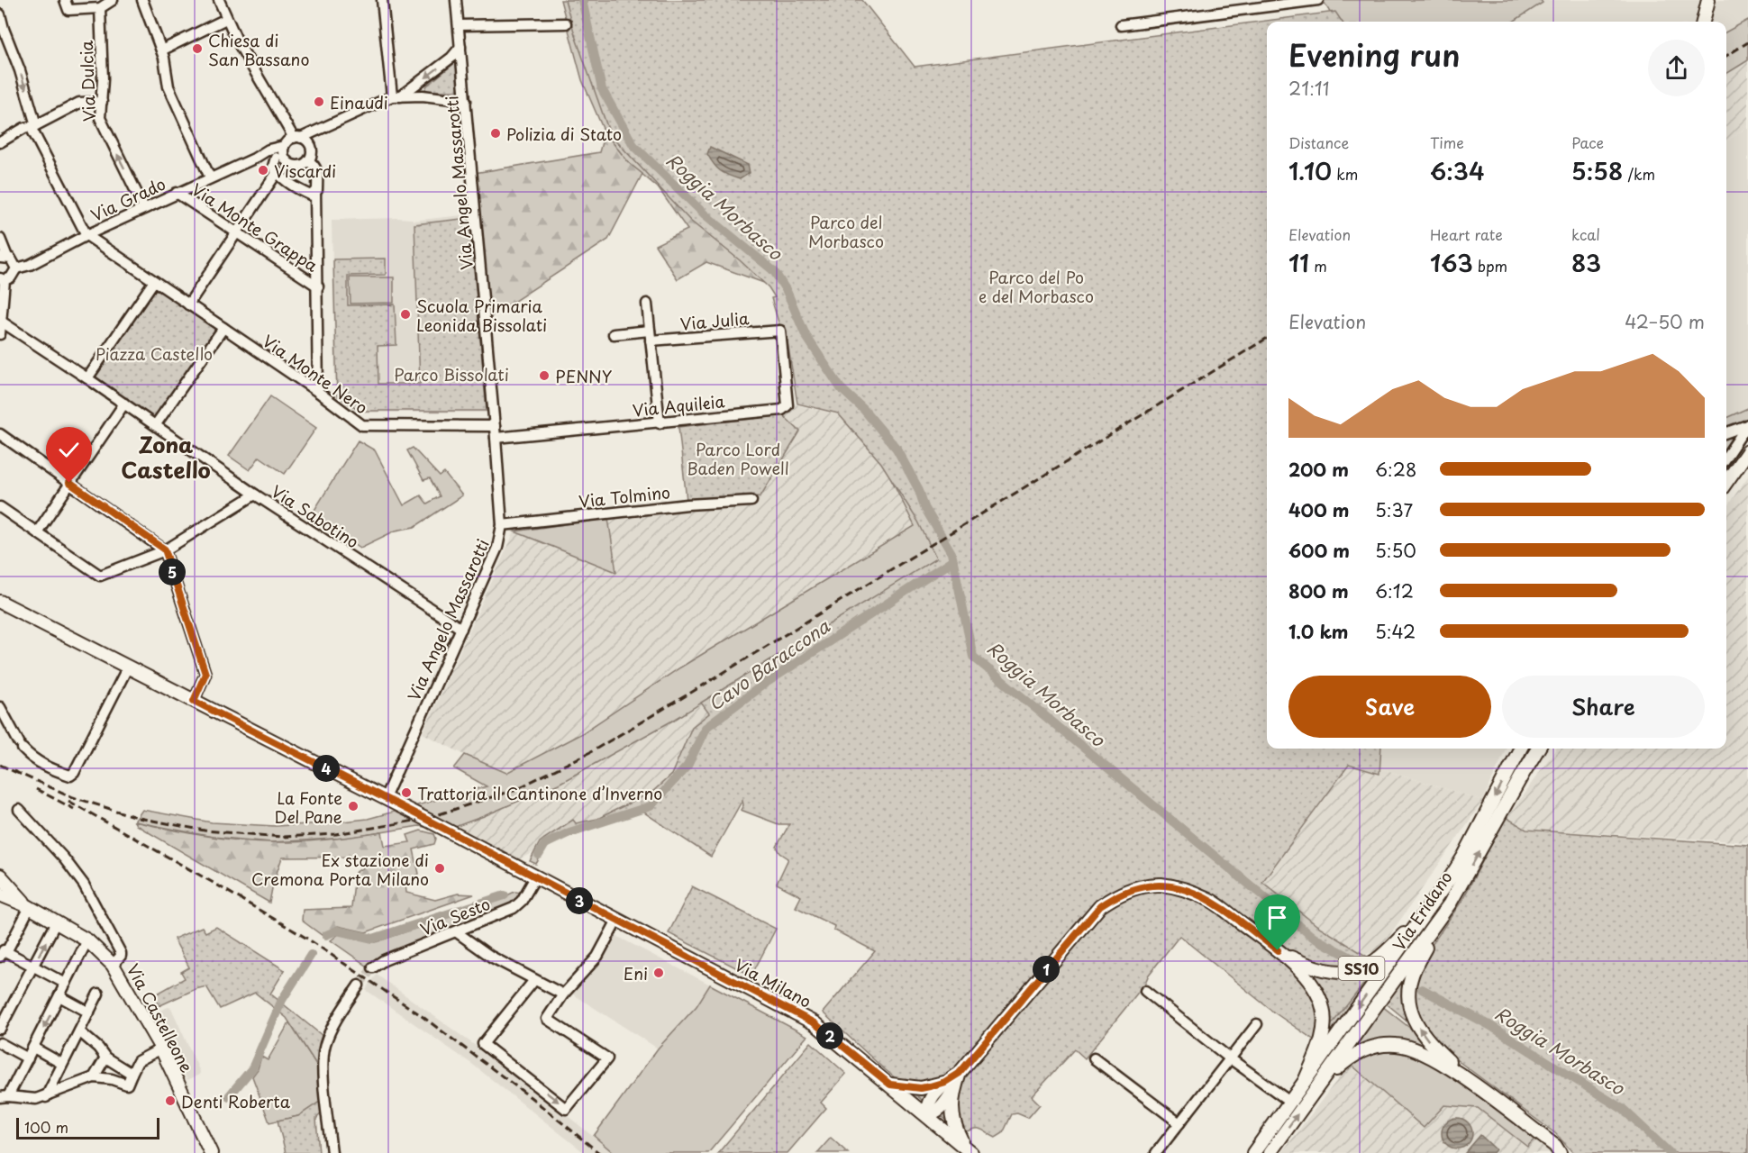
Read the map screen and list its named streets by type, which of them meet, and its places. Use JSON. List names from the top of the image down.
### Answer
{
  "streets": {
    "main road": [
      "Via Eridano",
      "SS10",
      "Via Milano",
      "Via Castelleone"
    ],
    "street": [
      "Via Dulcia",
      "Via Angelo Massarotti",
      "Via Grado",
      "Via Monte Grappa",
      "Via Julia",
      "Via Monte Nero",
      "Via Aquileia",
      "Via Tolmino",
      "Via Sabotino",
      "Via Sesto"
    ]
  },
  "crossings": [
    ["Via Dulcia", "Via Grado"],
    ["Via Angelo Massarotti", "Via Monte Nero"],
    ["Via Angelo Massarotti", "Via Aquileia"],
    ["Via Angelo Massarotti", "Via Tolmino"],
    ["Via Angelo Massarotti", "Via Sabotino"],
    ["Via Angelo Massarotti", "Via Milano"],
    ["Via Grado", "Via Monte Grappa"],
    ["Via Julia", "Via Aquileia"],
    ["Via Eridano", "SS10"],
    ["Via Sesto", "Via Milano"]
  ],
  "districts": ["Zona Castello"],
  "water": ["Roggia Morbasco", "Cavo Baraccona"],
  "parks": [
    "Parco del Morbasco",
    "Parco del Po e del Morbasco",
    "Piazza Castello",
    "Parco Bissolati",
    "Parco Lord Baden Powell"
  ],
  "places": [
    "Chiesa di San Bassano",
    "Einaudi",
    "Polizia di Stato",
    "Viscardi",
    "Scuola Primaria Leonida Bissolati",
    "PENNY",
    "Trattoria il Cantinone d’Inverno",
    "La Fonte Del Pane",
    "Ex stazione di Cremona Porta Milano",
    "Eni",
    "Denti Roberta"
  ],
  "scale_bar": "100 m",
  "page": {
    "heading": ["Evening run", "21:11"],
    "stats": [
      ["Distance", "1.10 km"],
      ["Time", "6:34"],
      ["Pace", "5:58 /km"],
      ["Elevation", "11 m"],
      ["Heart rate", "163 bpm"],
      ["kcal", "83"]
    ],
    "chart": ["Elevation", "42–50 m"],
    "list": [
      {
        "name": "200 m",
        "note": "6:28"
      },
      {
        "name": "400 m",
        "note": "5:37"
      },
      {
        "name": "600 m",
        "note": "5:50"
      },
      {
        "name": "800 m",
        "note": "6:12"
      },
      {
        "name": "1.0 km",
        "note": "5:42"
      }
    ],
    "pins": [
      "5",
      "4",
      "3",
      "1",
      "2"
    ],
    "buttons": ["Save", "Share"],
    "scale": "100 m"
  }
}
